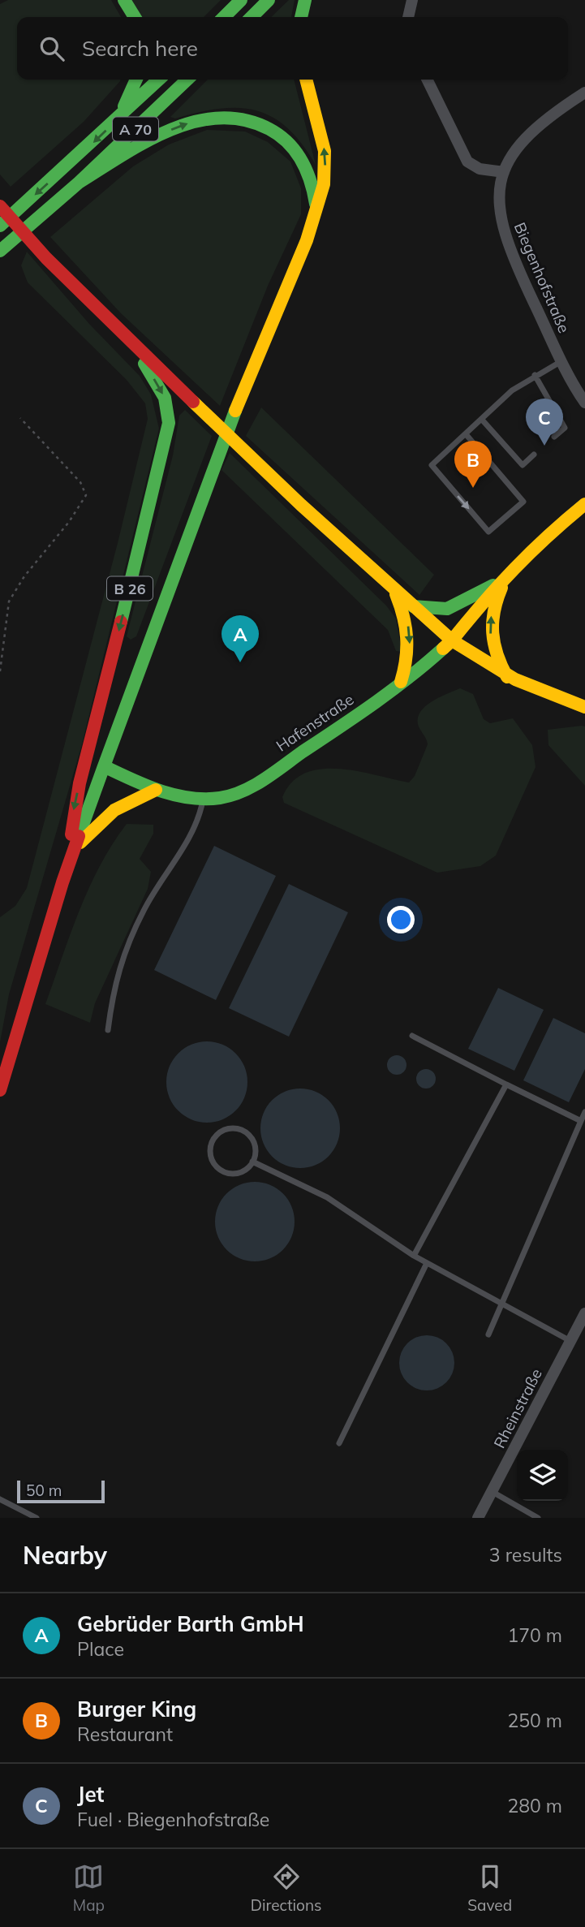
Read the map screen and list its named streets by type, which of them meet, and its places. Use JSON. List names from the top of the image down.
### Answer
{
  "streets": {
    "main road": ["A 70", "B 26", "Hafenstraße"],
    "street": ["Biegenhofstraße", "Rheinstraße"]
  },
  "crossings": [
    ["B 26", "Hafenstraße"]
  ],
  "scale_bar": "50 m",
  "page": {
    "search": "Search here",
    "pins": ["C", "B", "A"],
    "scale": "50 m",
    "heading": ["Nearby", "3 results"],
    "list": [
      {
        "mark": "A",
        "name": "Gebrüder Barth GmbH",
        "note": "Place",
        "value": "170 m"
      },
      {
        "mark": "B",
        "name": "Burger King",
        "note": "Restaurant",
        "value": "250 m"
      },
      {
        "mark": "C",
        "name": "Jet",
        "note": "Fuel · Biegenhofstraße",
        "value": "280 m"
      }
    ],
    "nav": ["Map", "Directions", "Saved"]
  }
}
